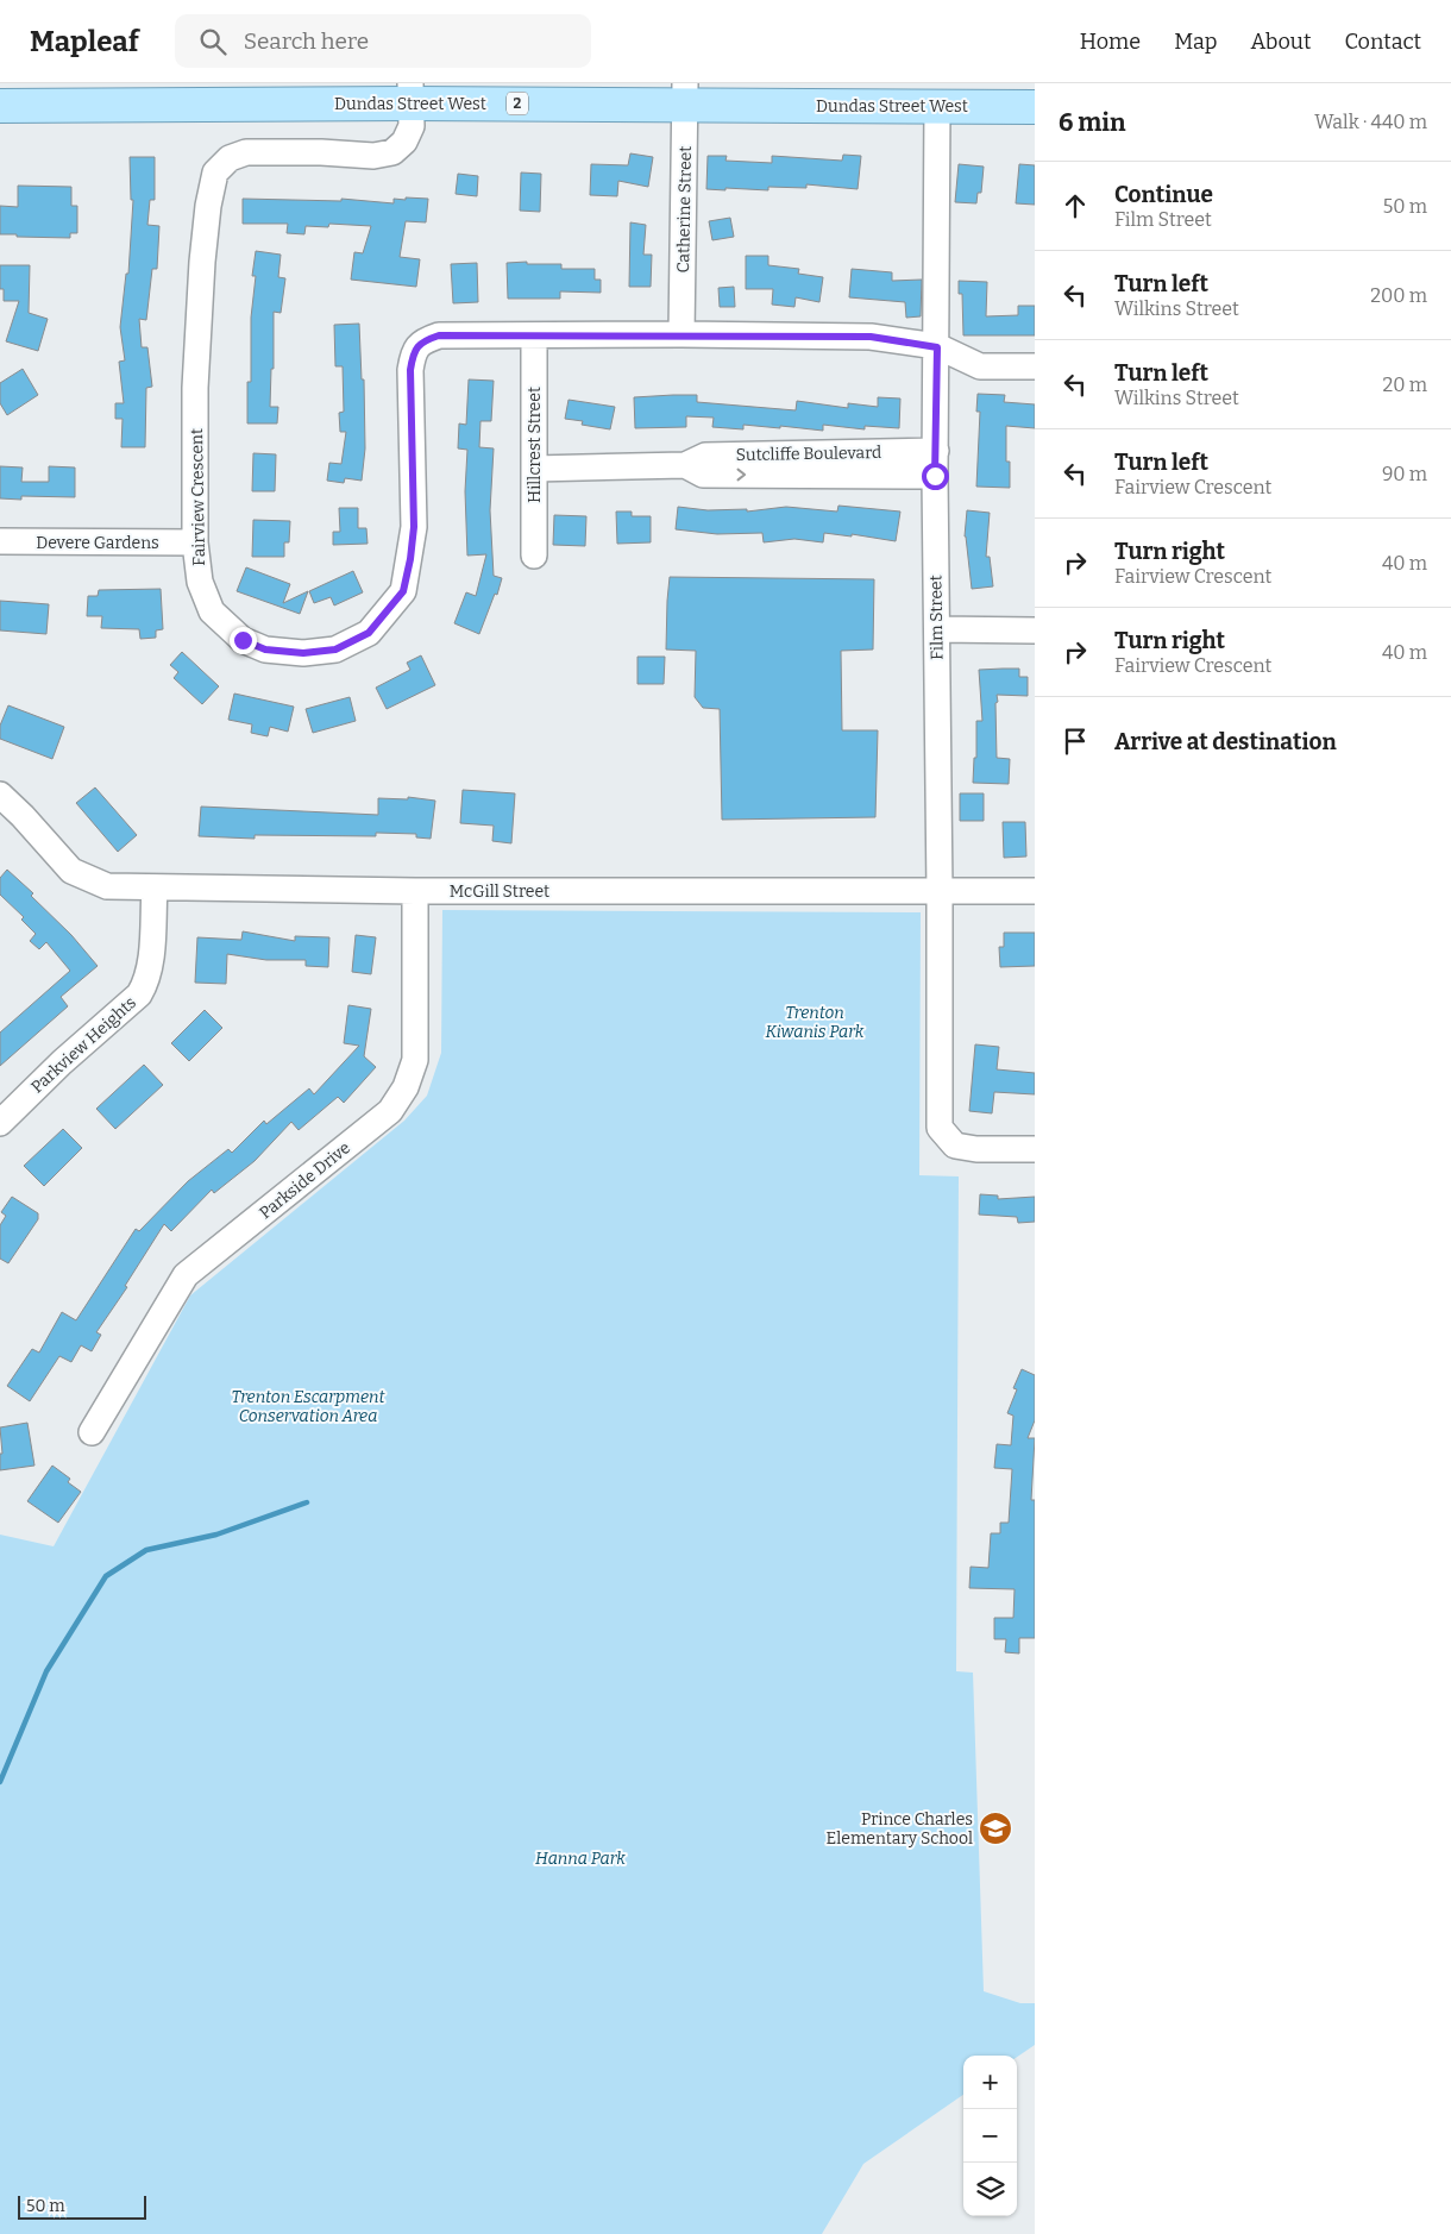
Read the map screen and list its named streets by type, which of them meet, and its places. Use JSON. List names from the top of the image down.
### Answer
{
  "streets": {
    "main road": ["Dundas Street West", "2"],
    "street": [
      "Catherine Street",
      "Hillcrest Street",
      "Sutcliffe Boulevard",
      "Fairview Crescent",
      "Devere Gardens",
      "Film Street",
      "McGill Street",
      "Parkview Heights",
      "Parkside Drive"
    ]
  },
  "crossings": [
    ["Dundas Street West", "Catherine Street"],
    ["Dundas Street West", "Fairview Crescent"],
    ["Dundas Street West", "Film Street"],
    ["Hillcrest Street", "Sutcliffe Boulevard"],
    ["Hillcrest Street", "Fairview Crescent"],
    ["Sutcliffe Boulevard", "Film Street"],
    ["Fairview Crescent", "Devere Gardens"],
    ["Film Street", "McGill Street"],
    ["McGill Street", "Parkview Heights"],
    ["McGill Street", "Parkside Drive"]
  ],
  "parks": ["Trenton Kiwanis Park", "Trenton Escarpment Conservation Area", "Hanna Park"],
  "places": {
    "school or university": ["Prince Charles Elementary School"]
  },
  "scale_bar": "50 m",
  "page": {
    "header": "Mapleaf",
    "search": "Search here",
    "nav": [
      "Home",
      "Map",
      "About",
      "Contact"
    ],
    "heading": ["6 min", "Walk · 440 m"],
    "list": [
      ["Continue", "Film Street", "50 m"],
      ["Turn left", "Wilkins Street", "200 m"],
      ["Turn left", "Wilkins Street", "20 m"],
      ["Turn left", "Fairview Crescent", "90 m"],
      ["Turn right", "Fairview Crescent", "40 m"],
      ["Turn right", "Fairview Crescent", "40 m"],
      "Arrive at destination"
    ],
    "map_buttons": ["+", "−"],
    "scale": "50 m"
  }
}
